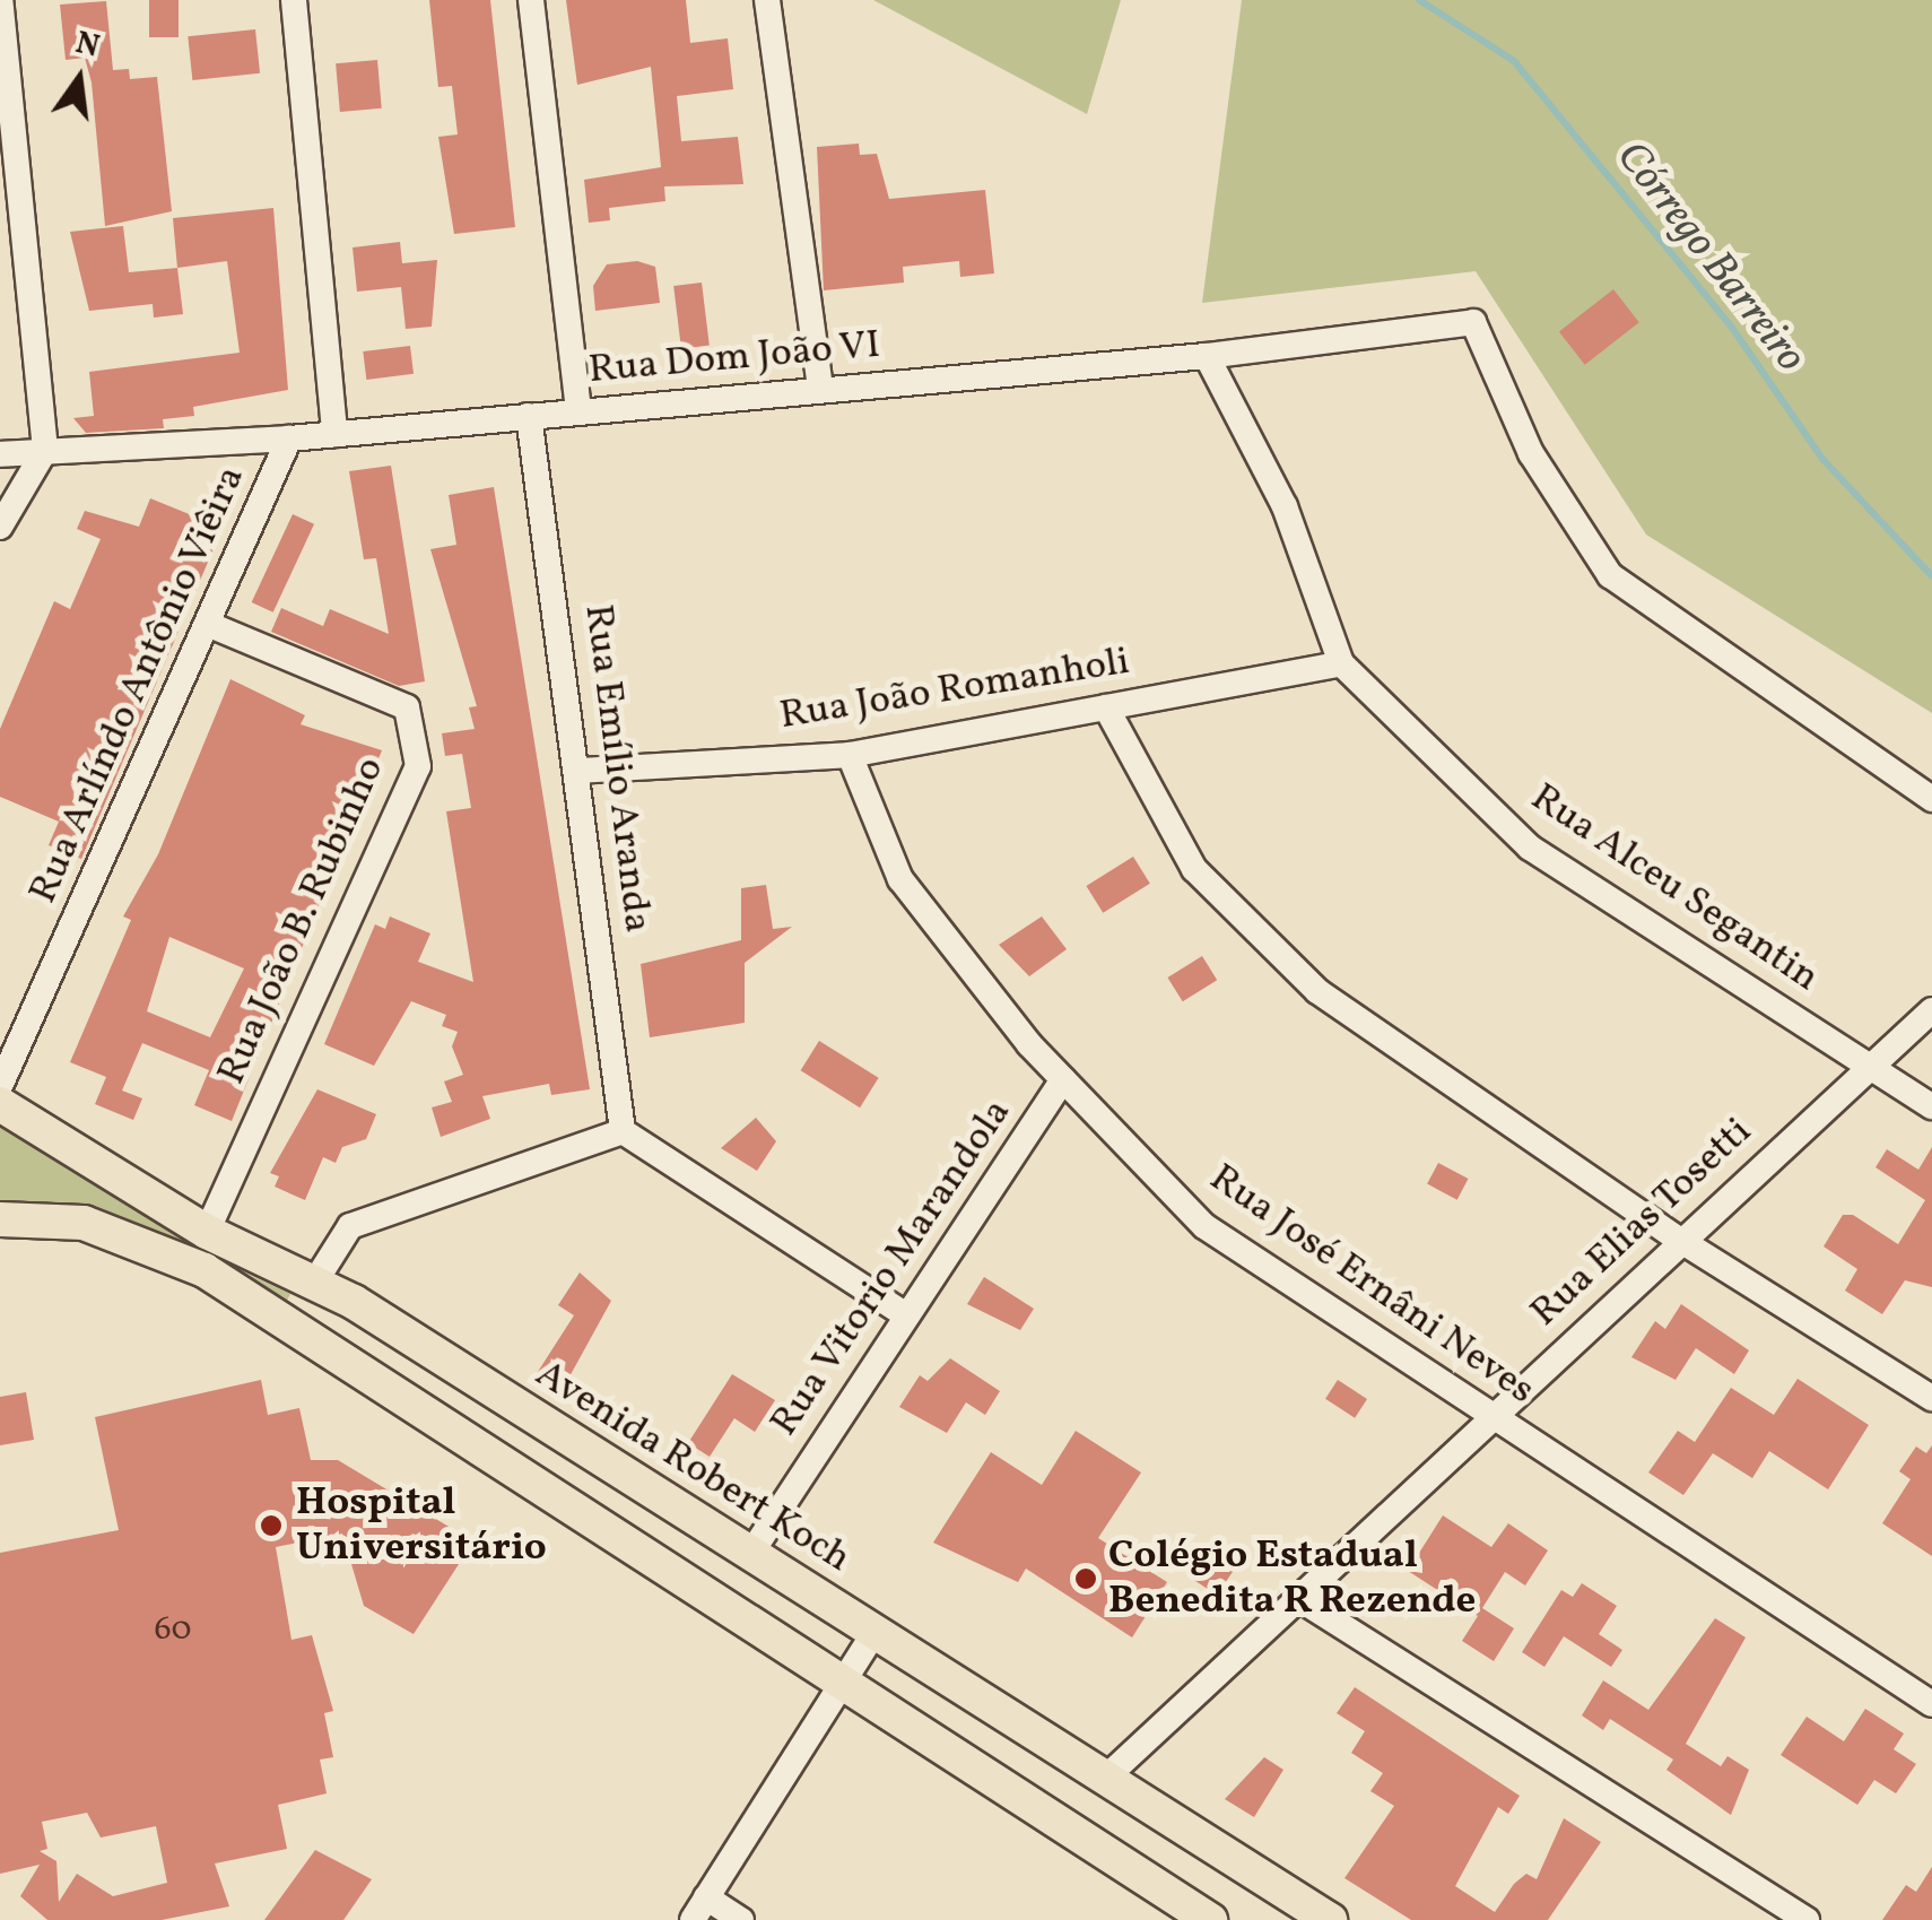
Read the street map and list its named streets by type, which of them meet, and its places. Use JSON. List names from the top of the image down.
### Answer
{
  "streets": {
    "main road": ["Avenida Robert Koch"],
    "street": [
      "Rua Dom João VI",
      "Rua Arlíndo Antônio Viêira",
      "Rua João Romanholi",
      "Rua Emílio Aranda",
      "Rua Alceu Segantin",
      "Rua João B. Rubinho",
      "Rua Elias Tosetti",
      "Rua Vitorio Marandola",
      "Rua José Ernâni Neves"
    ]
  },
  "crossings": [
    ["Rua Dom João VI", "Rua Arlíndo Antônio Viêira"],
    ["Rua Dom João VI", "Rua Emílio Aranda"],
    ["Rua Dom João VI", "Rua Alceu Segantin"],
    ["Rua Arlíndo Antônio Viêira", "Rua João B. Rubinho"],
    ["Rua João Romanholi", "Rua Emílio Aranda"],
    ["Rua João Romanholi", "Rua Alceu Segantin"],
    ["Rua João Romanholi", "Rua José Ernâni Neves"],
    ["Rua Alceu Segantin", "Rua Elias Tosetti"],
    ["Rua João B. Rubinho", "Avenida Robert Koch"],
    ["Rua Elias Tosetti", "Rua José Ernâni Neves"],
    ["Rua Elias Tosetti", "Avenida Robert Koch"],
    ["Rua Vitorio Marandola", "Rua José Ernâni Neves"],
    ["Rua Vitorio Marandola", "Avenida Robert Koch"]
  ],
  "water": ["Córrego Barreiro"],
  "places": ["Hospital Universitário", "Colégio Estadual Benedita R Rezende"],
  "house_numbers": ["60"],
  "north": "top"
}
